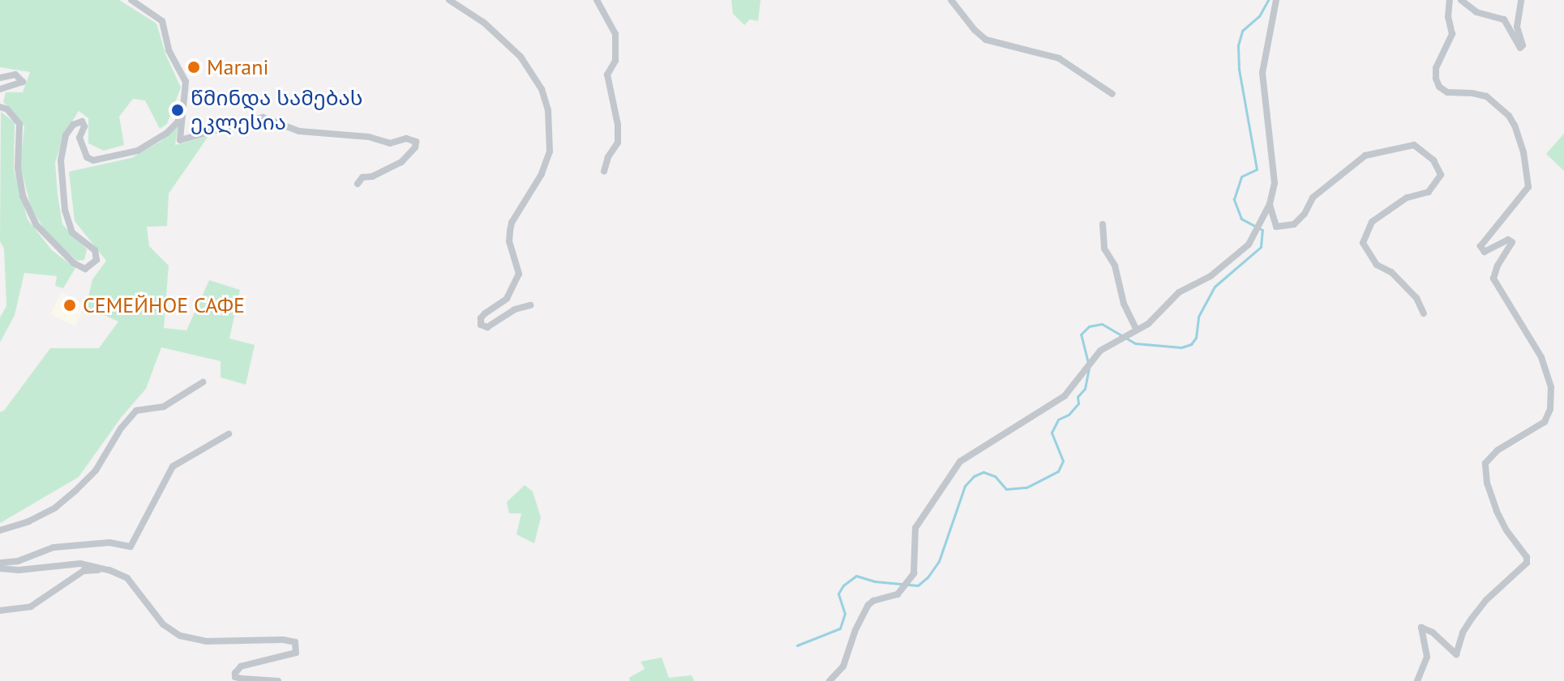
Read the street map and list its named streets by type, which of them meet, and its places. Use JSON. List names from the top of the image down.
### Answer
{
  "places": ["Marani", "წმინდა სამებას ეკლესია", "СЕМЕЙНОЕ САФЕ"]
}
